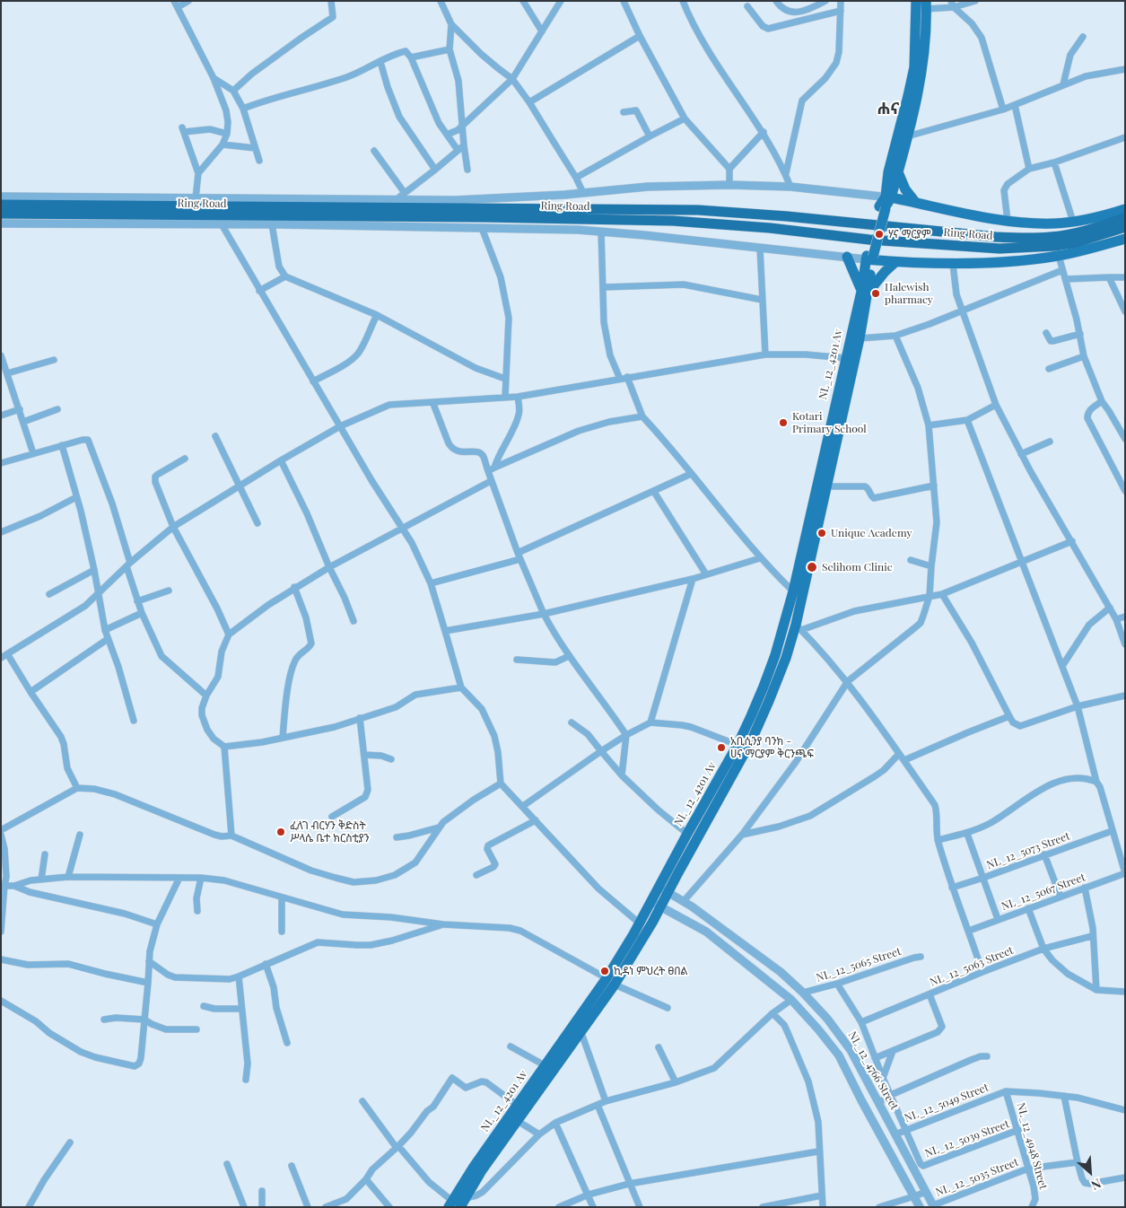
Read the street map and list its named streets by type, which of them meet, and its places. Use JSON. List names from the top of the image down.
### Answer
{
  "streets": {
    "highway": ["Ring Road"],
    "main road": ["NL_12_4201 Av"],
    "street": [
      "NL_12_5073 Street",
      "NL_12_5067 Street",
      "NL_12_5065 Street",
      "NL_12_5063 Street",
      "NL_12_4766 Street",
      "NL_12_5049 Street",
      "NL_12_5039 Street",
      "NL_12_4948 Street",
      "NL_12_5035 Street"
    ]
  },
  "crossings": [
    ["NL_12_4201 Av", "NL_12_4766 Street"],
    ["NL_12_5065 Street", "NL_12_4766 Street"],
    ["NL_12_5063 Street", "NL_12_4766 Street"],
    ["NL_12_4766 Street", "NL_12_5049 Street"],
    ["NL_12_4766 Street", "NL_12_5039 Street"],
    ["NL_12_4766 Street", "NL_12_5035 Street"],
    ["NL_12_5049 Street", "NL_12_4948 Street"],
    ["NL_12_5039 Street", "NL_12_4948 Street"],
    ["NL_12_4948 Street", "NL_12_5035 Street"]
  ],
  "districts": ["ሐና"],
  "places": [
    "ሃና ማርያም",
    "Halewish pharmacy",
    "Kotari Primary School",
    "Unique Academy",
    "Selihom Clinic",
    "አቢሲንያ ባንክ - ሀና ማርያም ቅርንጫፍ",
    "ፈለገ ብርሃን ቅድስት ሥላሴ ቤተ ክርስቲያን",
    "ኪዳነ ምህረት ፀበል"
  ],
  "north": "bottom right"
}
